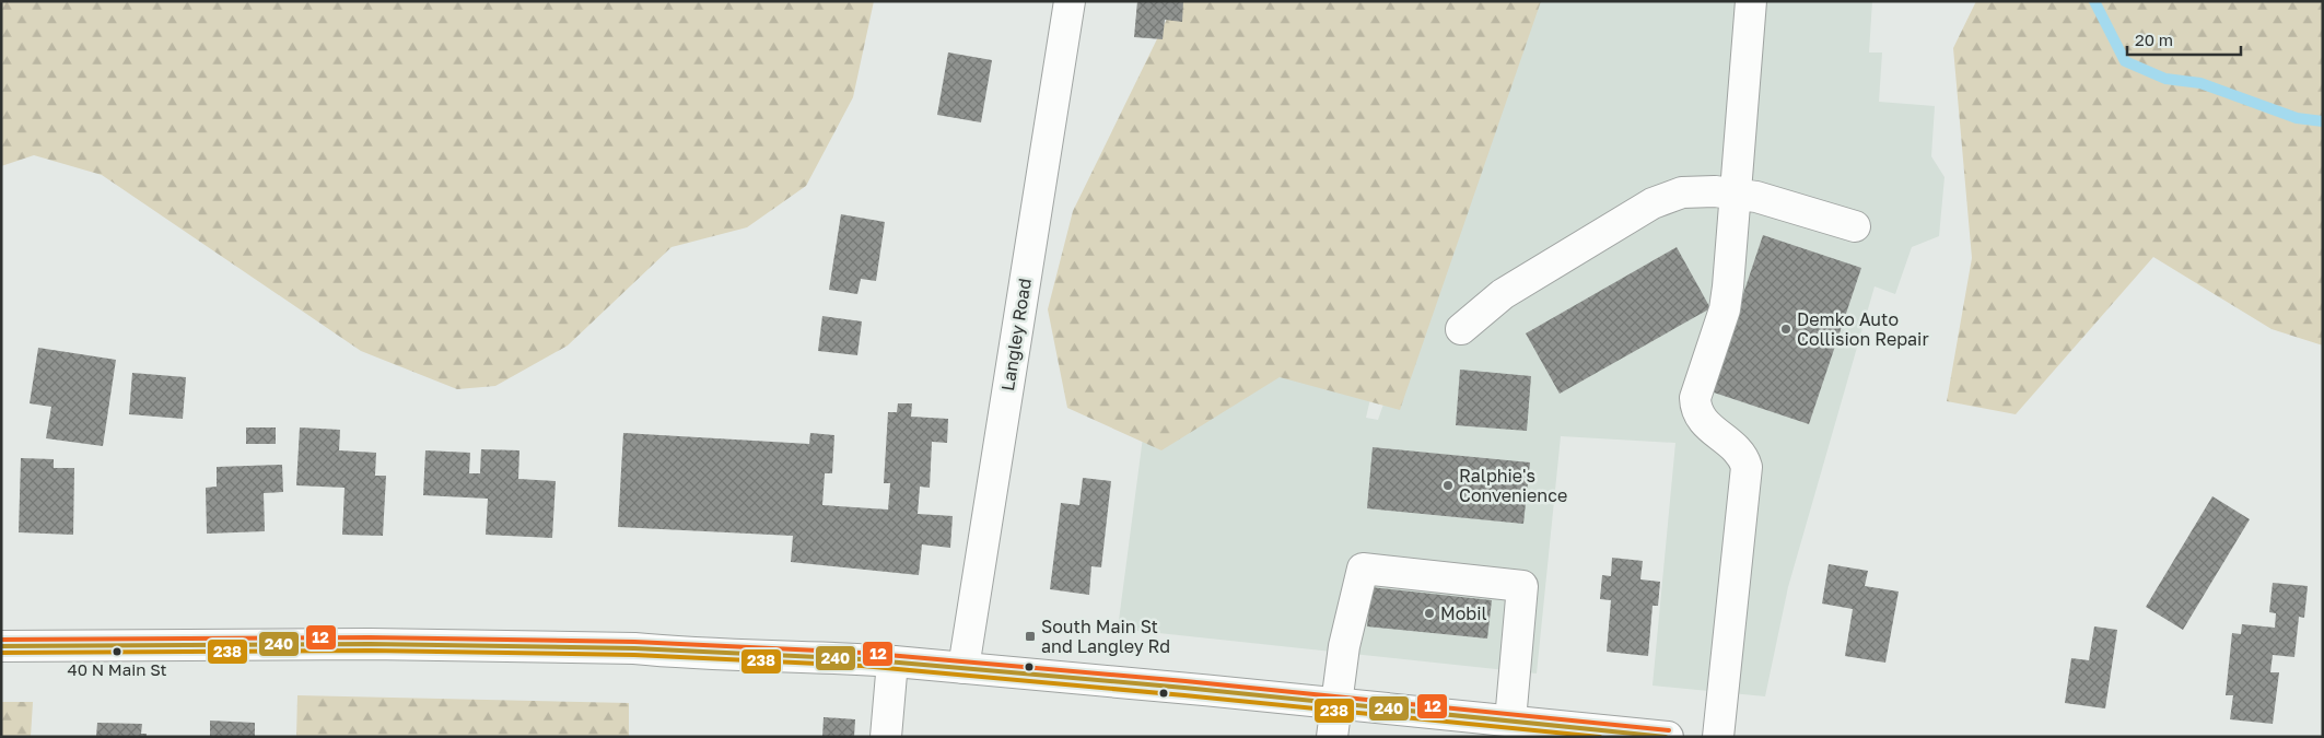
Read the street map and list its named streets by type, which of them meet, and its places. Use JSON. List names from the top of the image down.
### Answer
{
  "streets": {
    "main road": ["Langley Road"]
  },
  "places": {
    "other": [
      "Demko Auto Collision Repair",
      "Ralphie's Convenience",
      "Mobil",
      "40 N Main St"
    ],
    "transit": ["South Main St and Langley Rd"]
  },
  "lines": ["transit line 12", "transit line 240", "transit line 238"],
  "scale_bar": "20 m"
}
